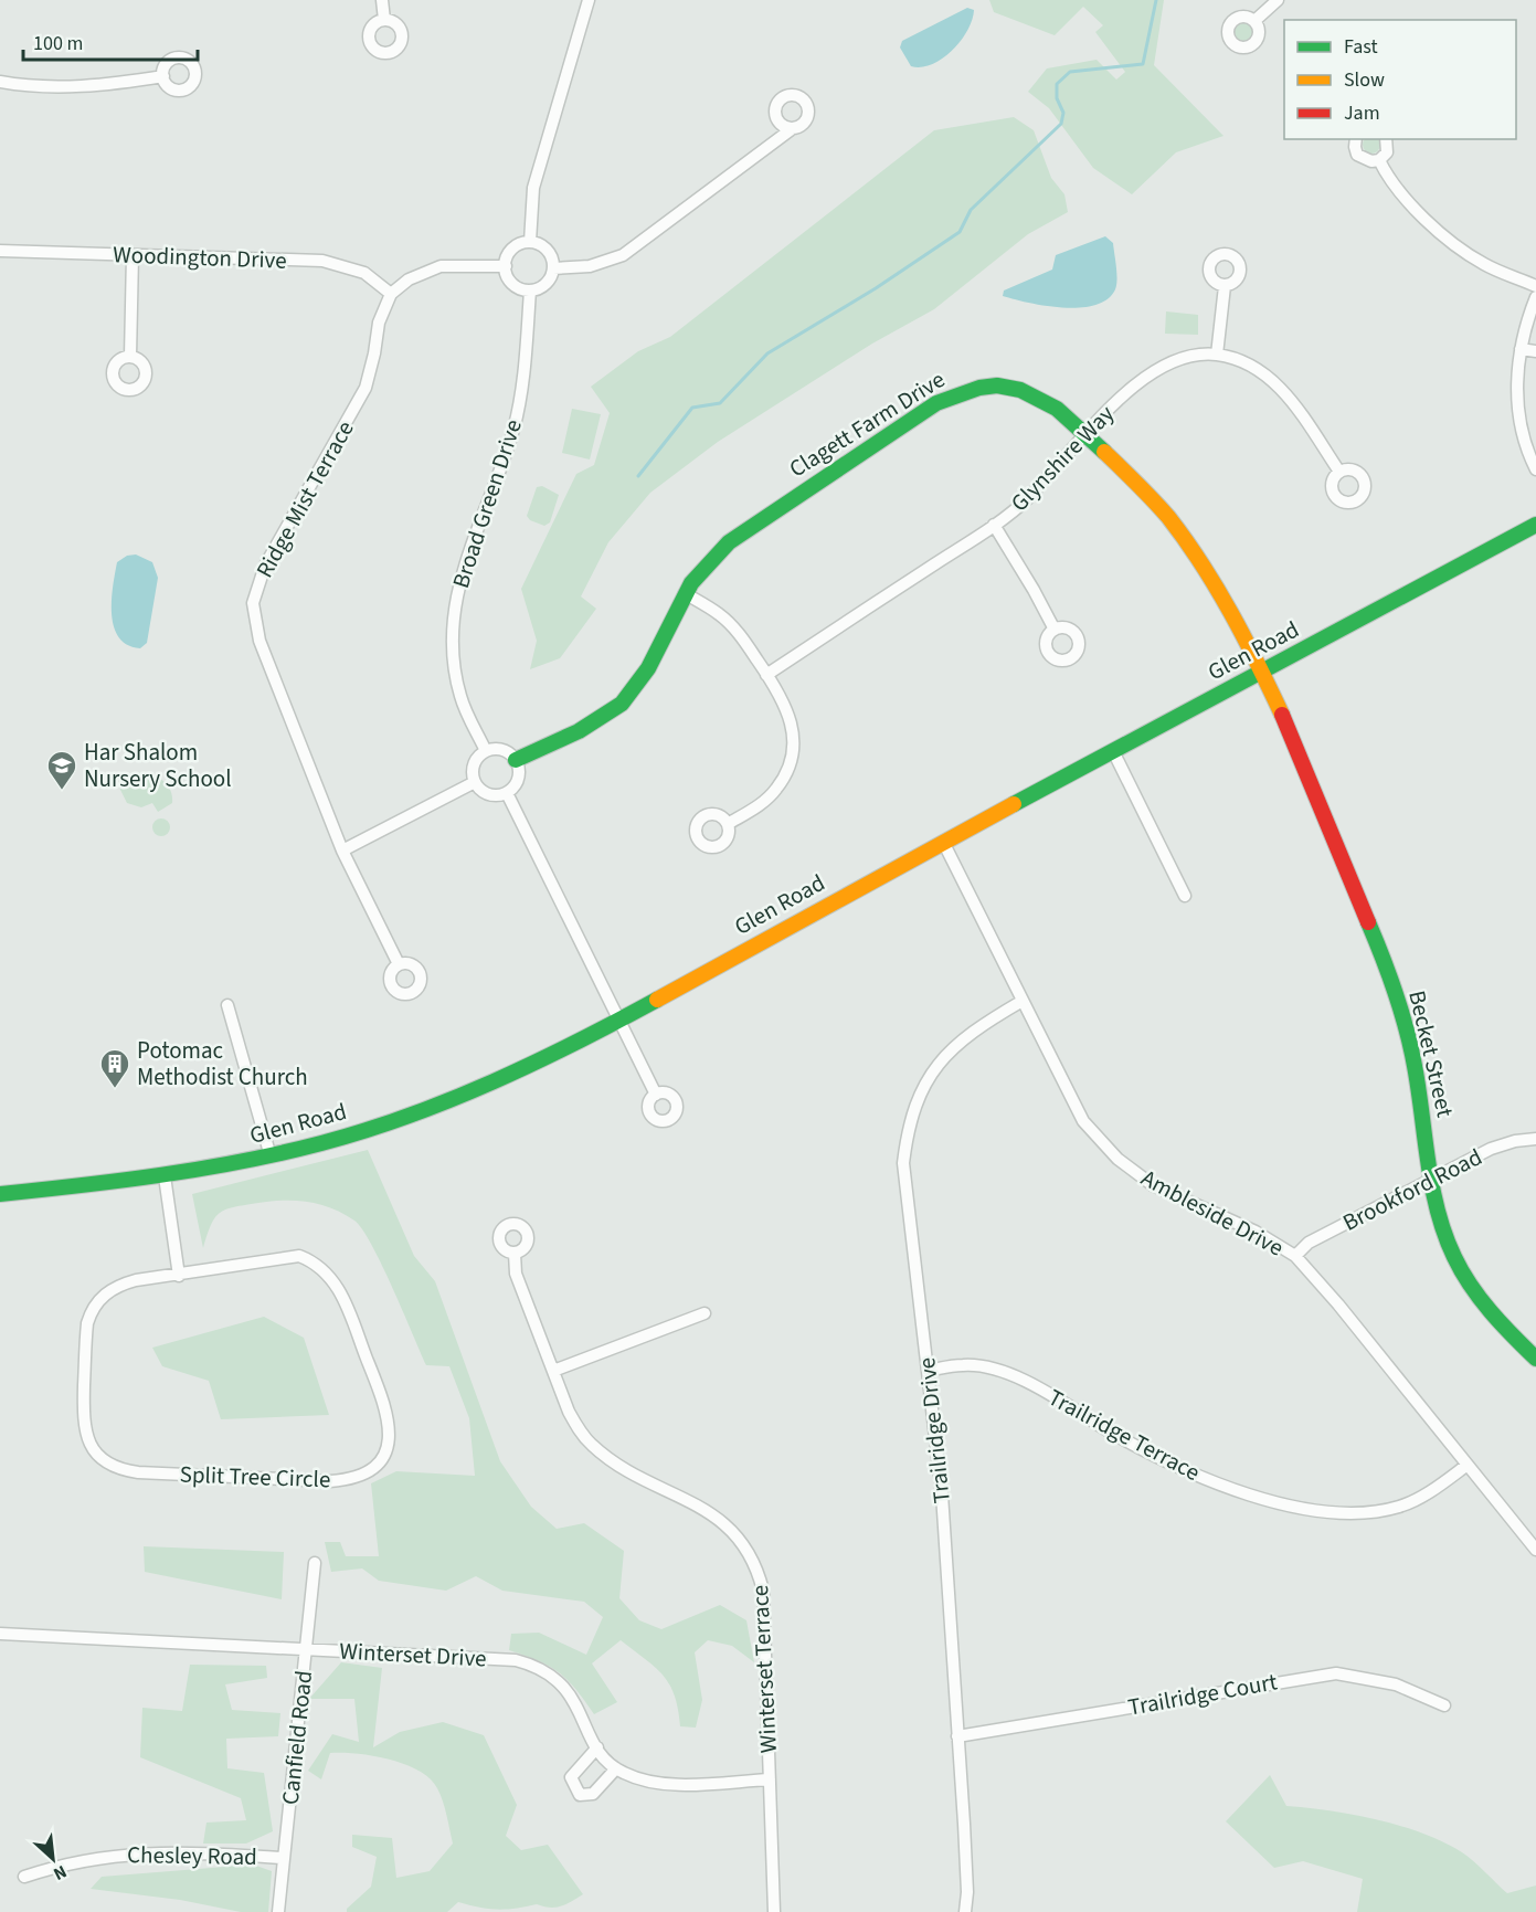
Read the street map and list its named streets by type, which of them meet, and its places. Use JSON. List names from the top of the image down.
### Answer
{
  "streets": {
    "street": [
      "Woodington Drive",
      "Clagett Farm Drive",
      "Glynshire Way",
      "Ridge Mist Terrace",
      "Broad Green Drive",
      "Glen Road",
      "Becket Street",
      "Brookford Road",
      "Ambleside Drive",
      "Trailridge Drive",
      "Trailridge Terrace",
      "Split Tree Circle",
      "Winterset Drive",
      "Winterset Terrace",
      "Trailridge Court",
      "Canfield Road",
      "Chesley Road"
    ]
  },
  "crossings": [
    ["Woodington Drive", "Ridge Mist Terrace"],
    ["Clagett Farm Drive", "Glynshire Way"],
    ["Clagett Farm Drive", "Broad Green Drive"],
    ["Clagett Farm Drive", "Glen Road"],
    ["Clagett Farm Drive", "Becket Street"],
    ["Glen Road", "Becket Street"],
    ["Glen Road", "Ambleside Drive"],
    ["Becket Street", "Brookford Road"],
    ["Brookford Road", "Ambleside Drive"],
    ["Ambleside Drive", "Trailridge Drive"],
    ["Ambleside Drive", "Trailridge Terrace"],
    ["Trailridge Drive", "Trailridge Terrace"],
    ["Trailridge Drive", "Trailridge Court"],
    ["Winterset Drive", "Winterset Terrace"],
    ["Winterset Drive", "Canfield Road"],
    ["Canfield Road", "Chesley Road"]
  ],
  "places": {
    "school or university": ["Har Shalom Nursery School"],
    "building": ["Potomac Methodist Church"]
  },
  "legend": ["Fast", "Slow", "Jam"],
  "scale_bar": "100 m",
  "north": "bottom right"
}
